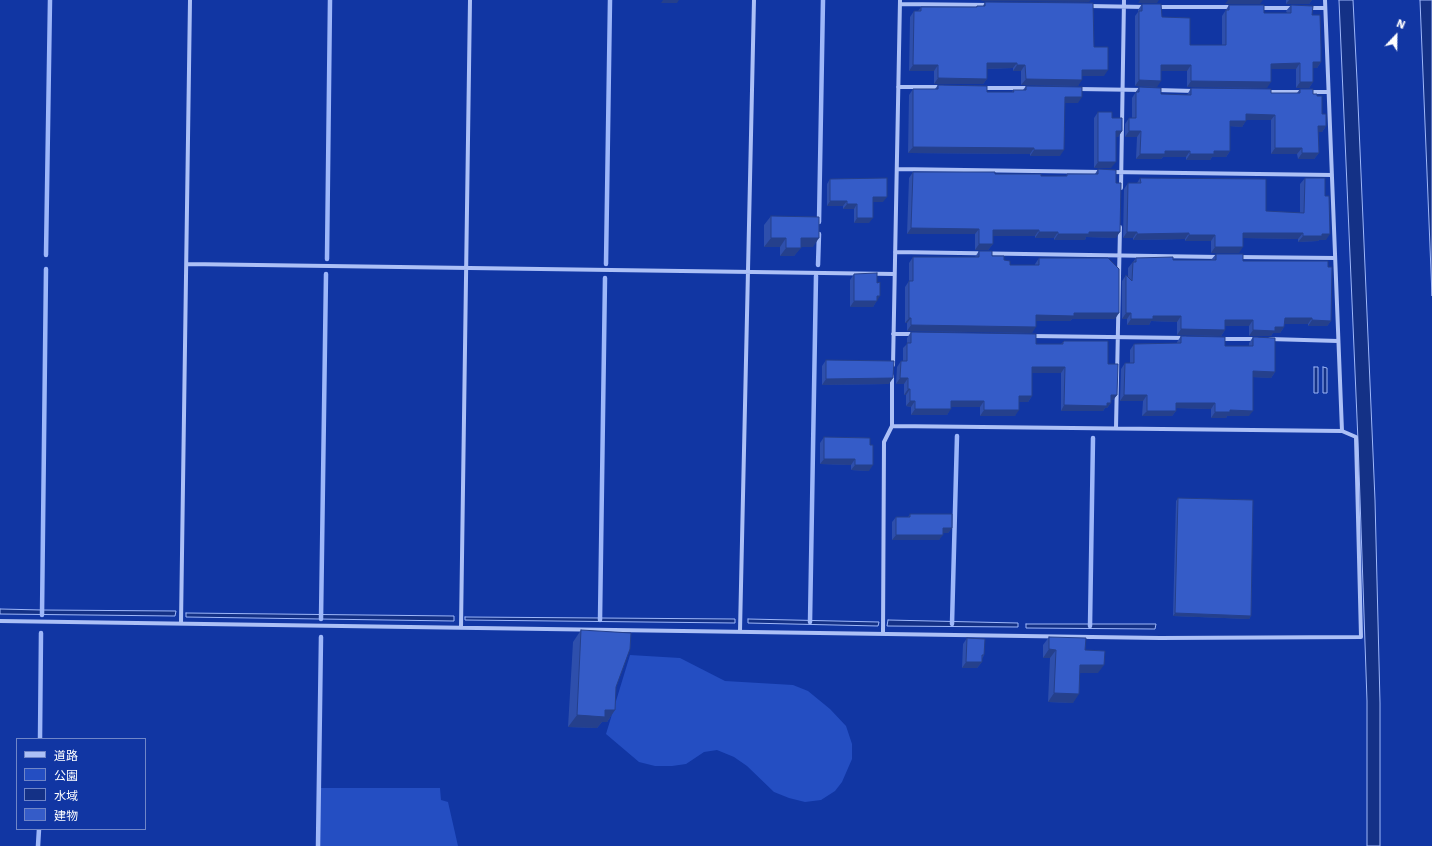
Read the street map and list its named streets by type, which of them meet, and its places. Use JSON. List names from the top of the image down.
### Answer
{
  "legend": [
    "道路",
    "公園",
    "水域",
    "建物"
  ],
  "north": "top"
}
